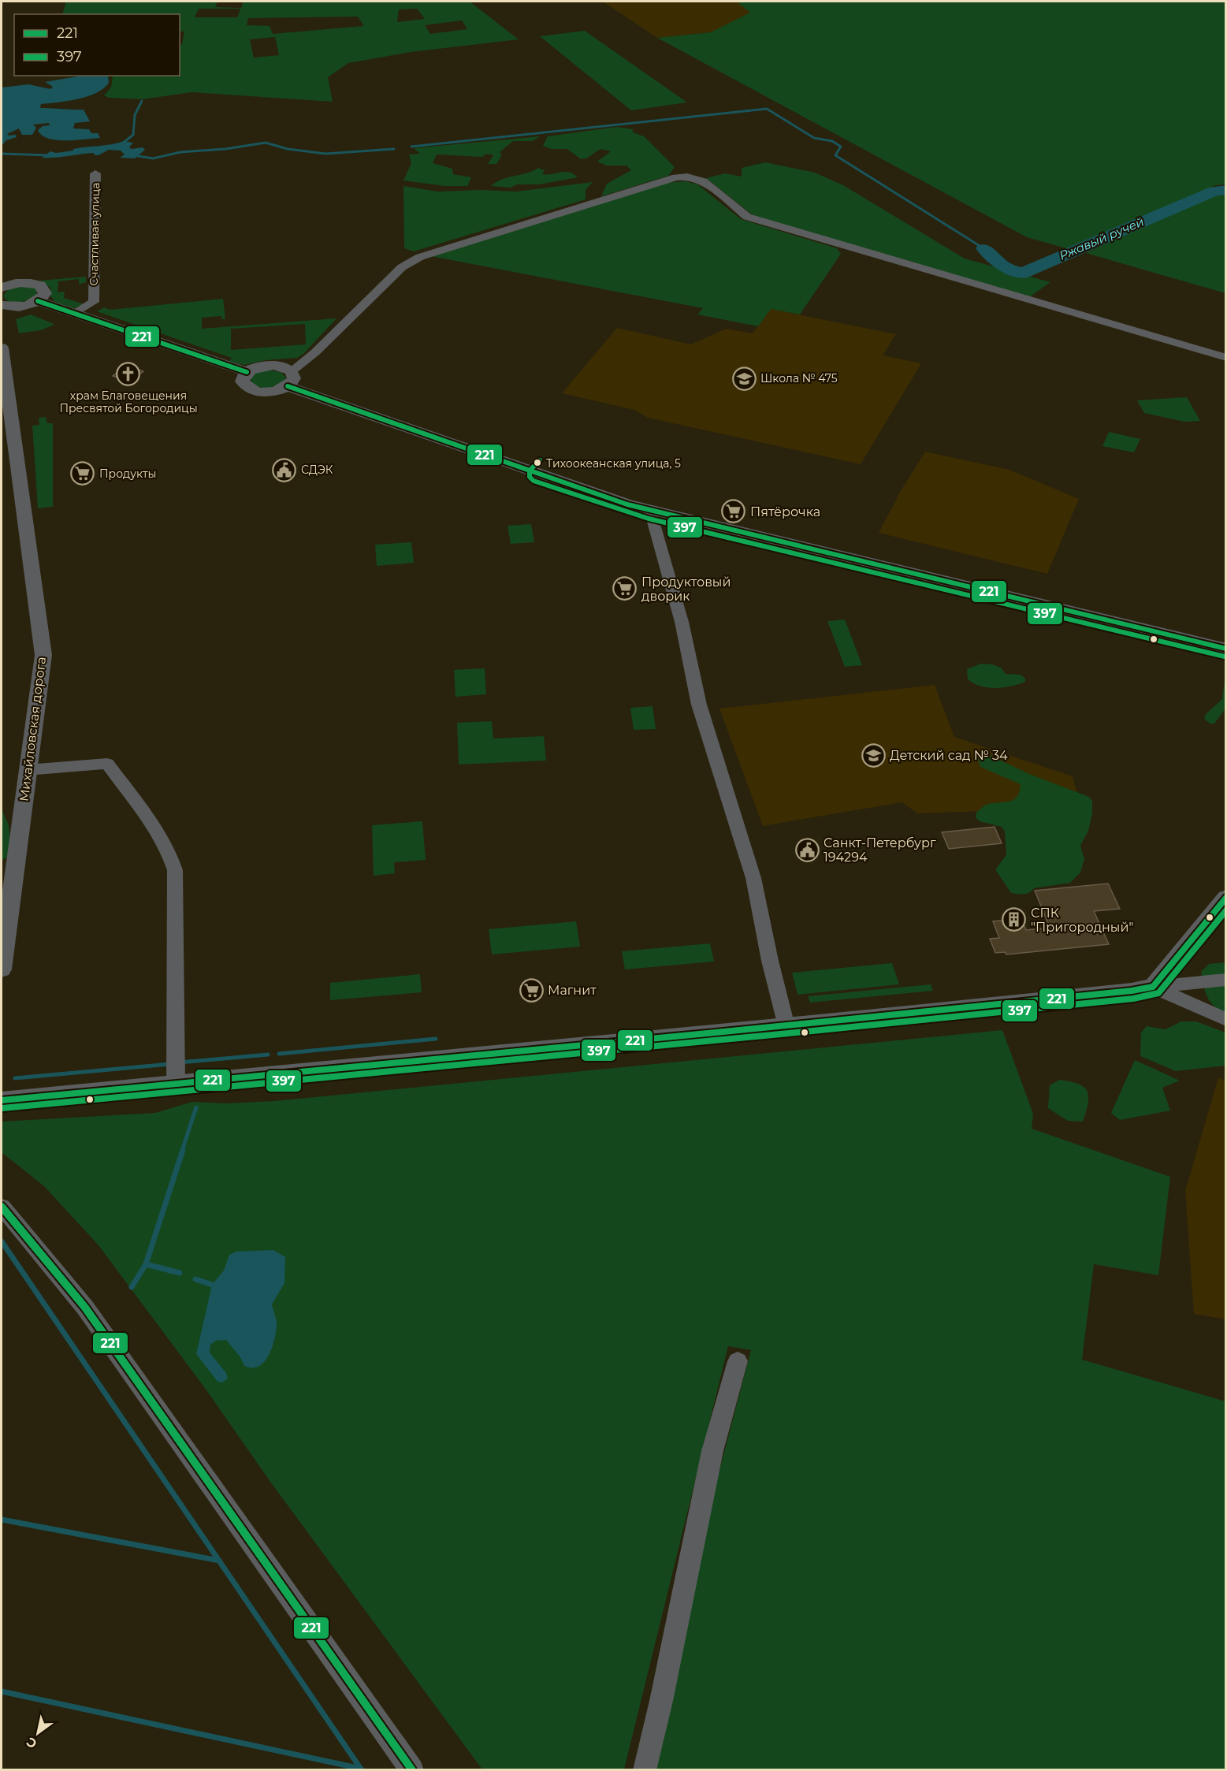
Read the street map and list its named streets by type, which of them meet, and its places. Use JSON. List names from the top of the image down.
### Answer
{
  "streets": {
    "street": ["Счастливая улица", "Михайловская дорога"]
  },
  "water": ["Ржавый ручей"],
  "places": {
    "church": ["храм Благовещения Пресвятой Богородицы"],
    "school or university": ["Школа № 475", "Детский сад № 34"],
    "other": ["Тихоокеанская улица, 5"],
    "public building": ["СДЭК", "Санкт-Петербург 194294"],
    "supermarket": [
      "Продукты",
      "Пятёрочка",
      "Продуктовый дворик",
      "Магнит"
    ],
    "building": ["СПК \"Пригородный\""]
  },
  "lines": ["transit line 221", "transit line 397"],
  "legend": ["221", "397"],
  "north": "bottom left"
}
